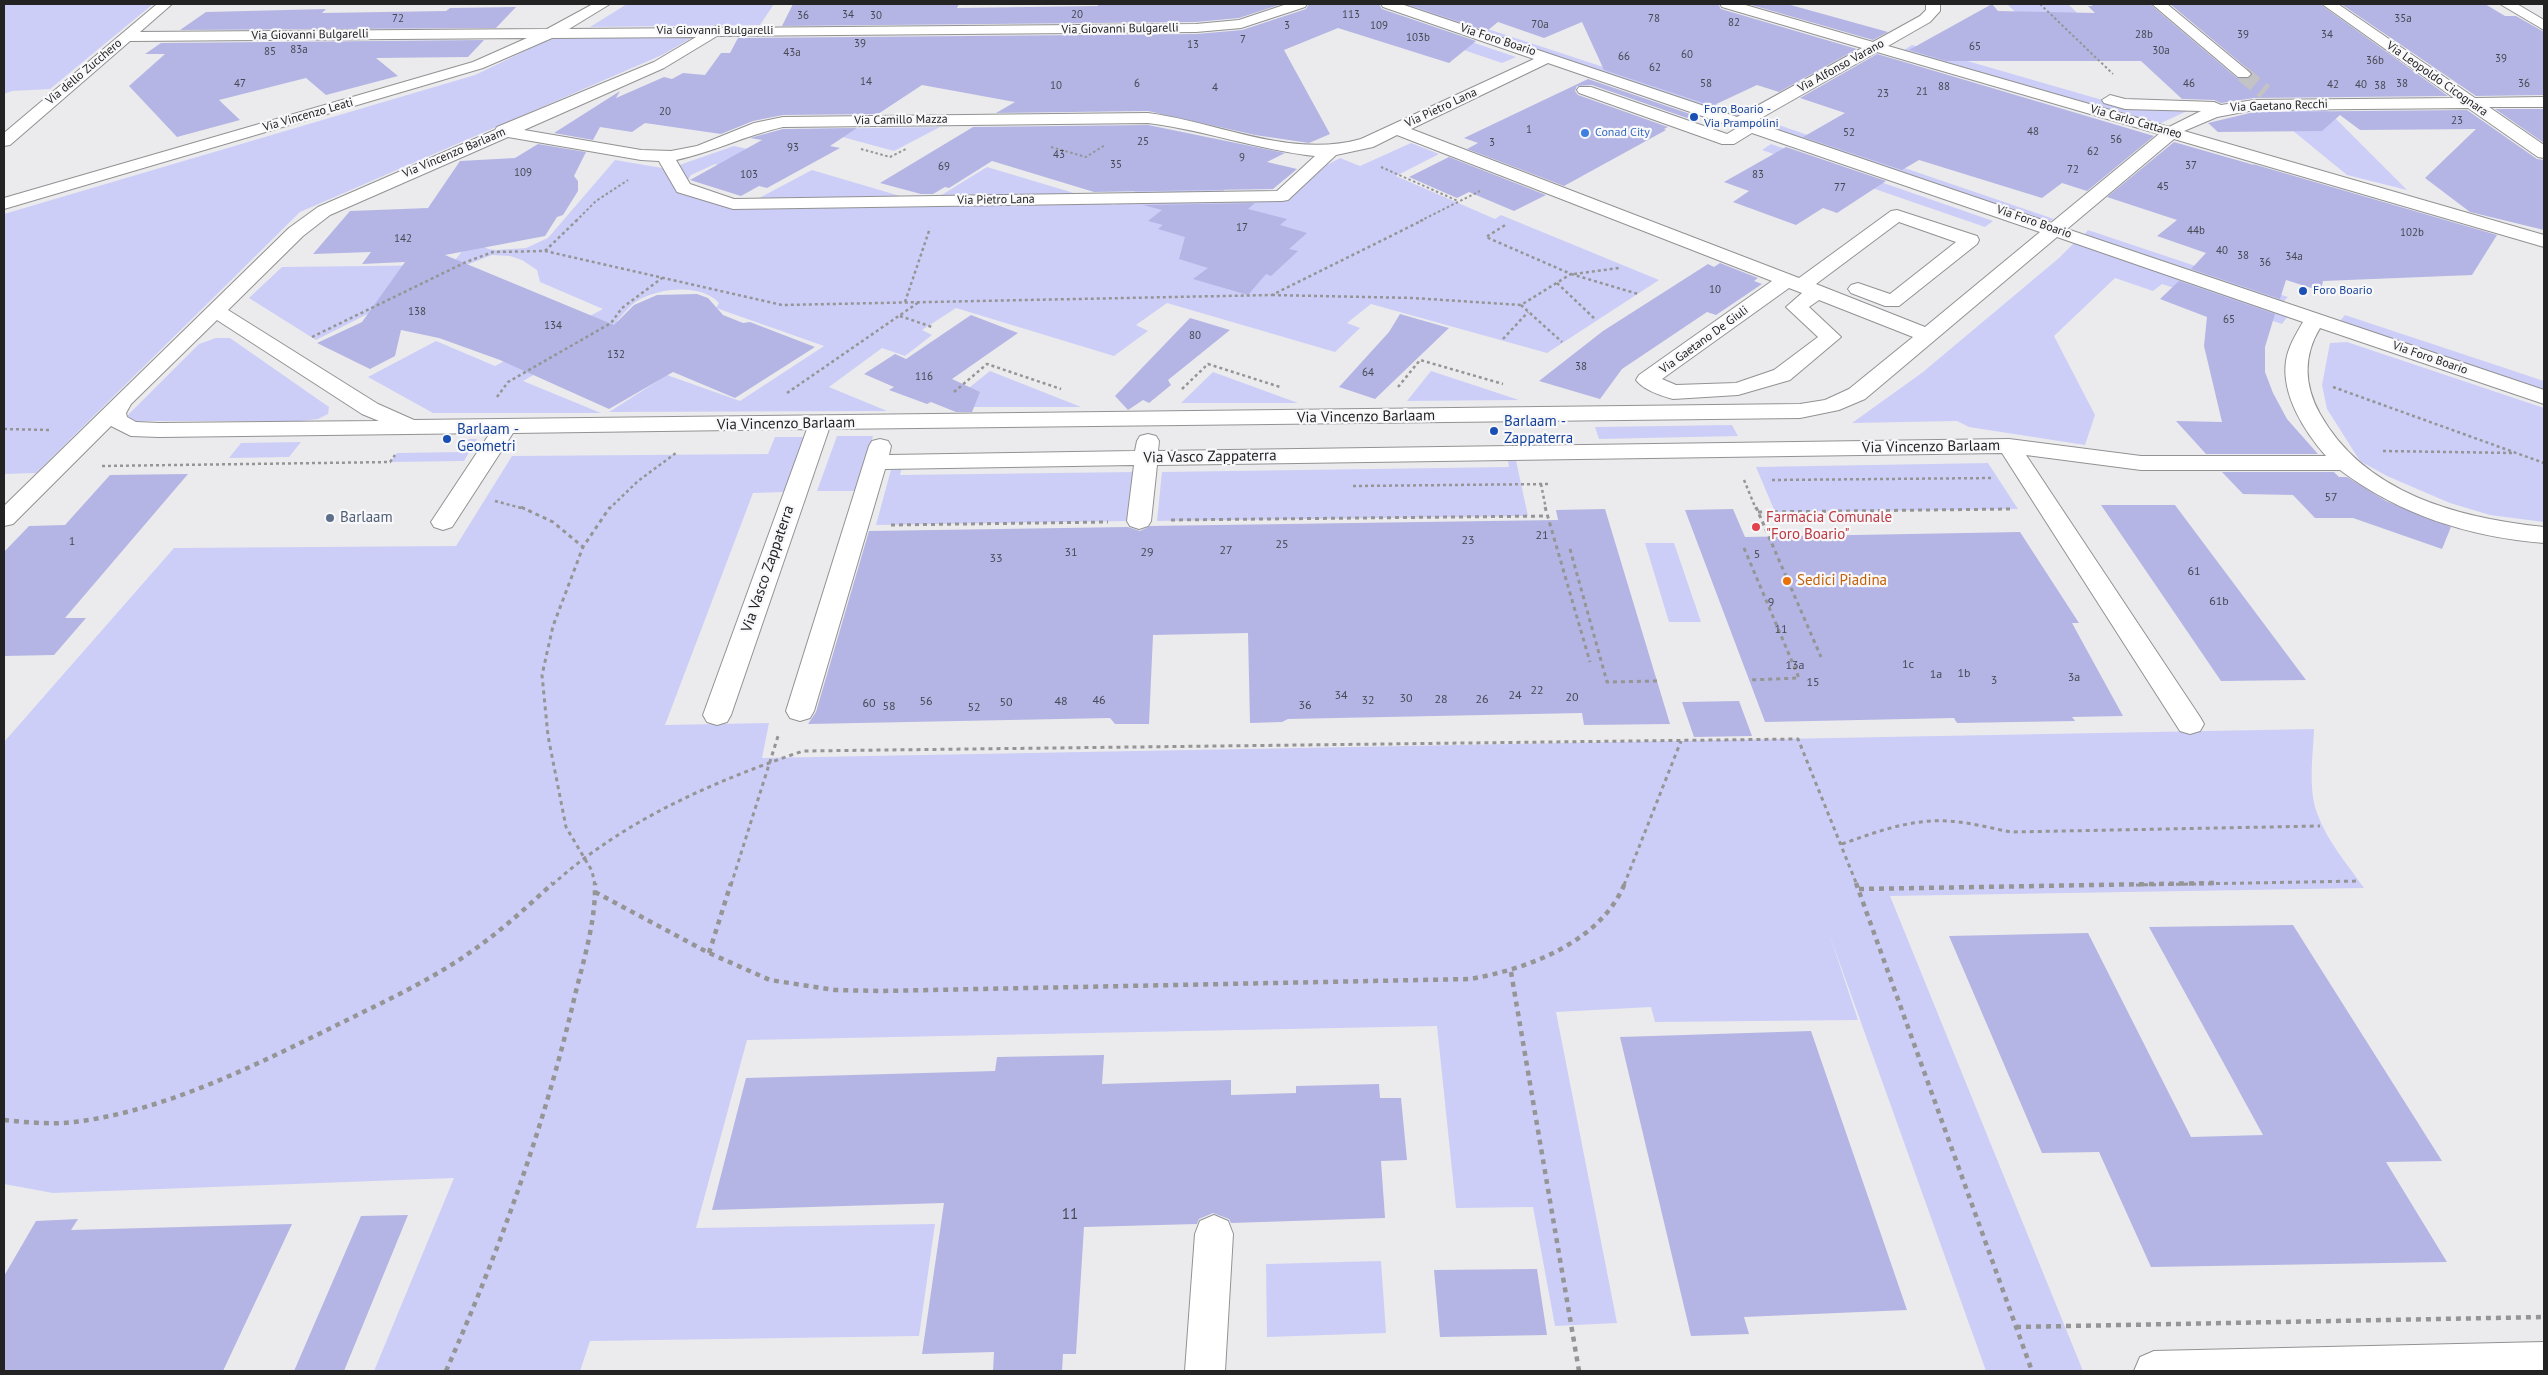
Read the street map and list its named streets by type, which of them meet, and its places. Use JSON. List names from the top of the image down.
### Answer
{
  "streets": {
    "street": [
      "Via Giovanni Bulgarelli",
      "Via Foro Boario",
      "Via Alfonso Varano",
      "Via dello Zucchero",
      "Via Leopoldo Cicognara",
      "Via Gaetano Recchi",
      "Via Pietro Lana",
      "Via Vincenzo Leati",
      "Via Camillo Mazza",
      "Via Carlo Cattaneo",
      "Via Vincenzo Barlaam",
      "Via Gaetano De Giuli",
      "Via Vasco Zappaterra"
    ]
  },
  "crossings": [
    ["Via Giovanni Bulgarelli", "Via dello Zucchero"],
    ["Via Giovanni Bulgarelli", "Via Vincenzo Leati"],
    ["Via Giovanni Bulgarelli", "Via Vincenzo Barlaam"],
    ["Via Foro Boario", "Via Alfonso Varano"],
    ["Via Foro Boario", "Via Gaetano Recchi"],
    ["Via Foro Boario", "Via Pietro Lana"],
    ["Via Foro Boario", "Via Vincenzo Barlaam"],
    ["Via Alfonso Varano", "Via Carlo Cattaneo"],
    ["Via Leopoldo Cicognara", "Via Gaetano Recchi"],
    ["Via Gaetano Recchi", "Via Carlo Cattaneo"],
    ["Via Gaetano Recchi", "Via Vincenzo Barlaam"],
    ["Via Pietro Lana", "Via Camillo Mazza"],
    ["Via Camillo Mazza", "Via Vincenzo Barlaam"],
    ["Via Vincenzo Barlaam", "Via Vasco Zappaterra"]
  ],
  "places": [
    "Foro Boario - Via Prampolini",
    "Conad City",
    "Foro Boario",
    "Barlaam - Zappaterra",
    "Barlaam - Geometri",
    "Barlaam",
    "Farmacia Comunale \"Foro Boario\"",
    "Sedici Piadina"
  ],
  "house_numbers": [
    "34",
    "20",
    "113",
    "36",
    "30",
    "72",
    "78",
    "35a",
    "82",
    "70a",
    "3",
    "109",
    "28b",
    "39",
    "34",
    "103b",
    "7",
    "39",
    "13",
    "65",
    "83a",
    "30a",
    "85",
    "43a",
    "60",
    "66",
    "39",
    "36b",
    "62",
    "14",
    "47",
    "6",
    "58",
    "46",
    "38",
    "36",
    "42",
    "40",
    "10",
    "38",
    "88",
    "4",
    "21",
    "23",
    "20",
    "23",
    "1",
    "48",
    "52",
    "56",
    "25",
    "3",
    "93",
    "62",
    "43",
    "9",
    "35",
    "37",
    "69",
    "72",
    "109",
    "103",
    "83",
    "45",
    "77",
    "17",
    "44b",
    "102b",
    "142",
    "40",
    "38",
    "34a",
    "36",
    "10",
    "138",
    "65",
    "134",
    "80",
    "132",
    "38",
    "64",
    "116",
    "57",
    "21",
    "23",
    "1",
    "25",
    "27",
    "31",
    "29",
    "5",
    "33",
    "61",
    "61b",
    "9",
    "11",
    "1c",
    "13a",
    "1b",
    "1a",
    "3a",
    "3",
    "15",
    "22",
    "34",
    "24",
    "20",
    "30",
    "28",
    "26",
    "46",
    "32",
    "56",
    "48",
    "50",
    "60",
    "36",
    "58",
    "52",
    "11"
  ]
}
